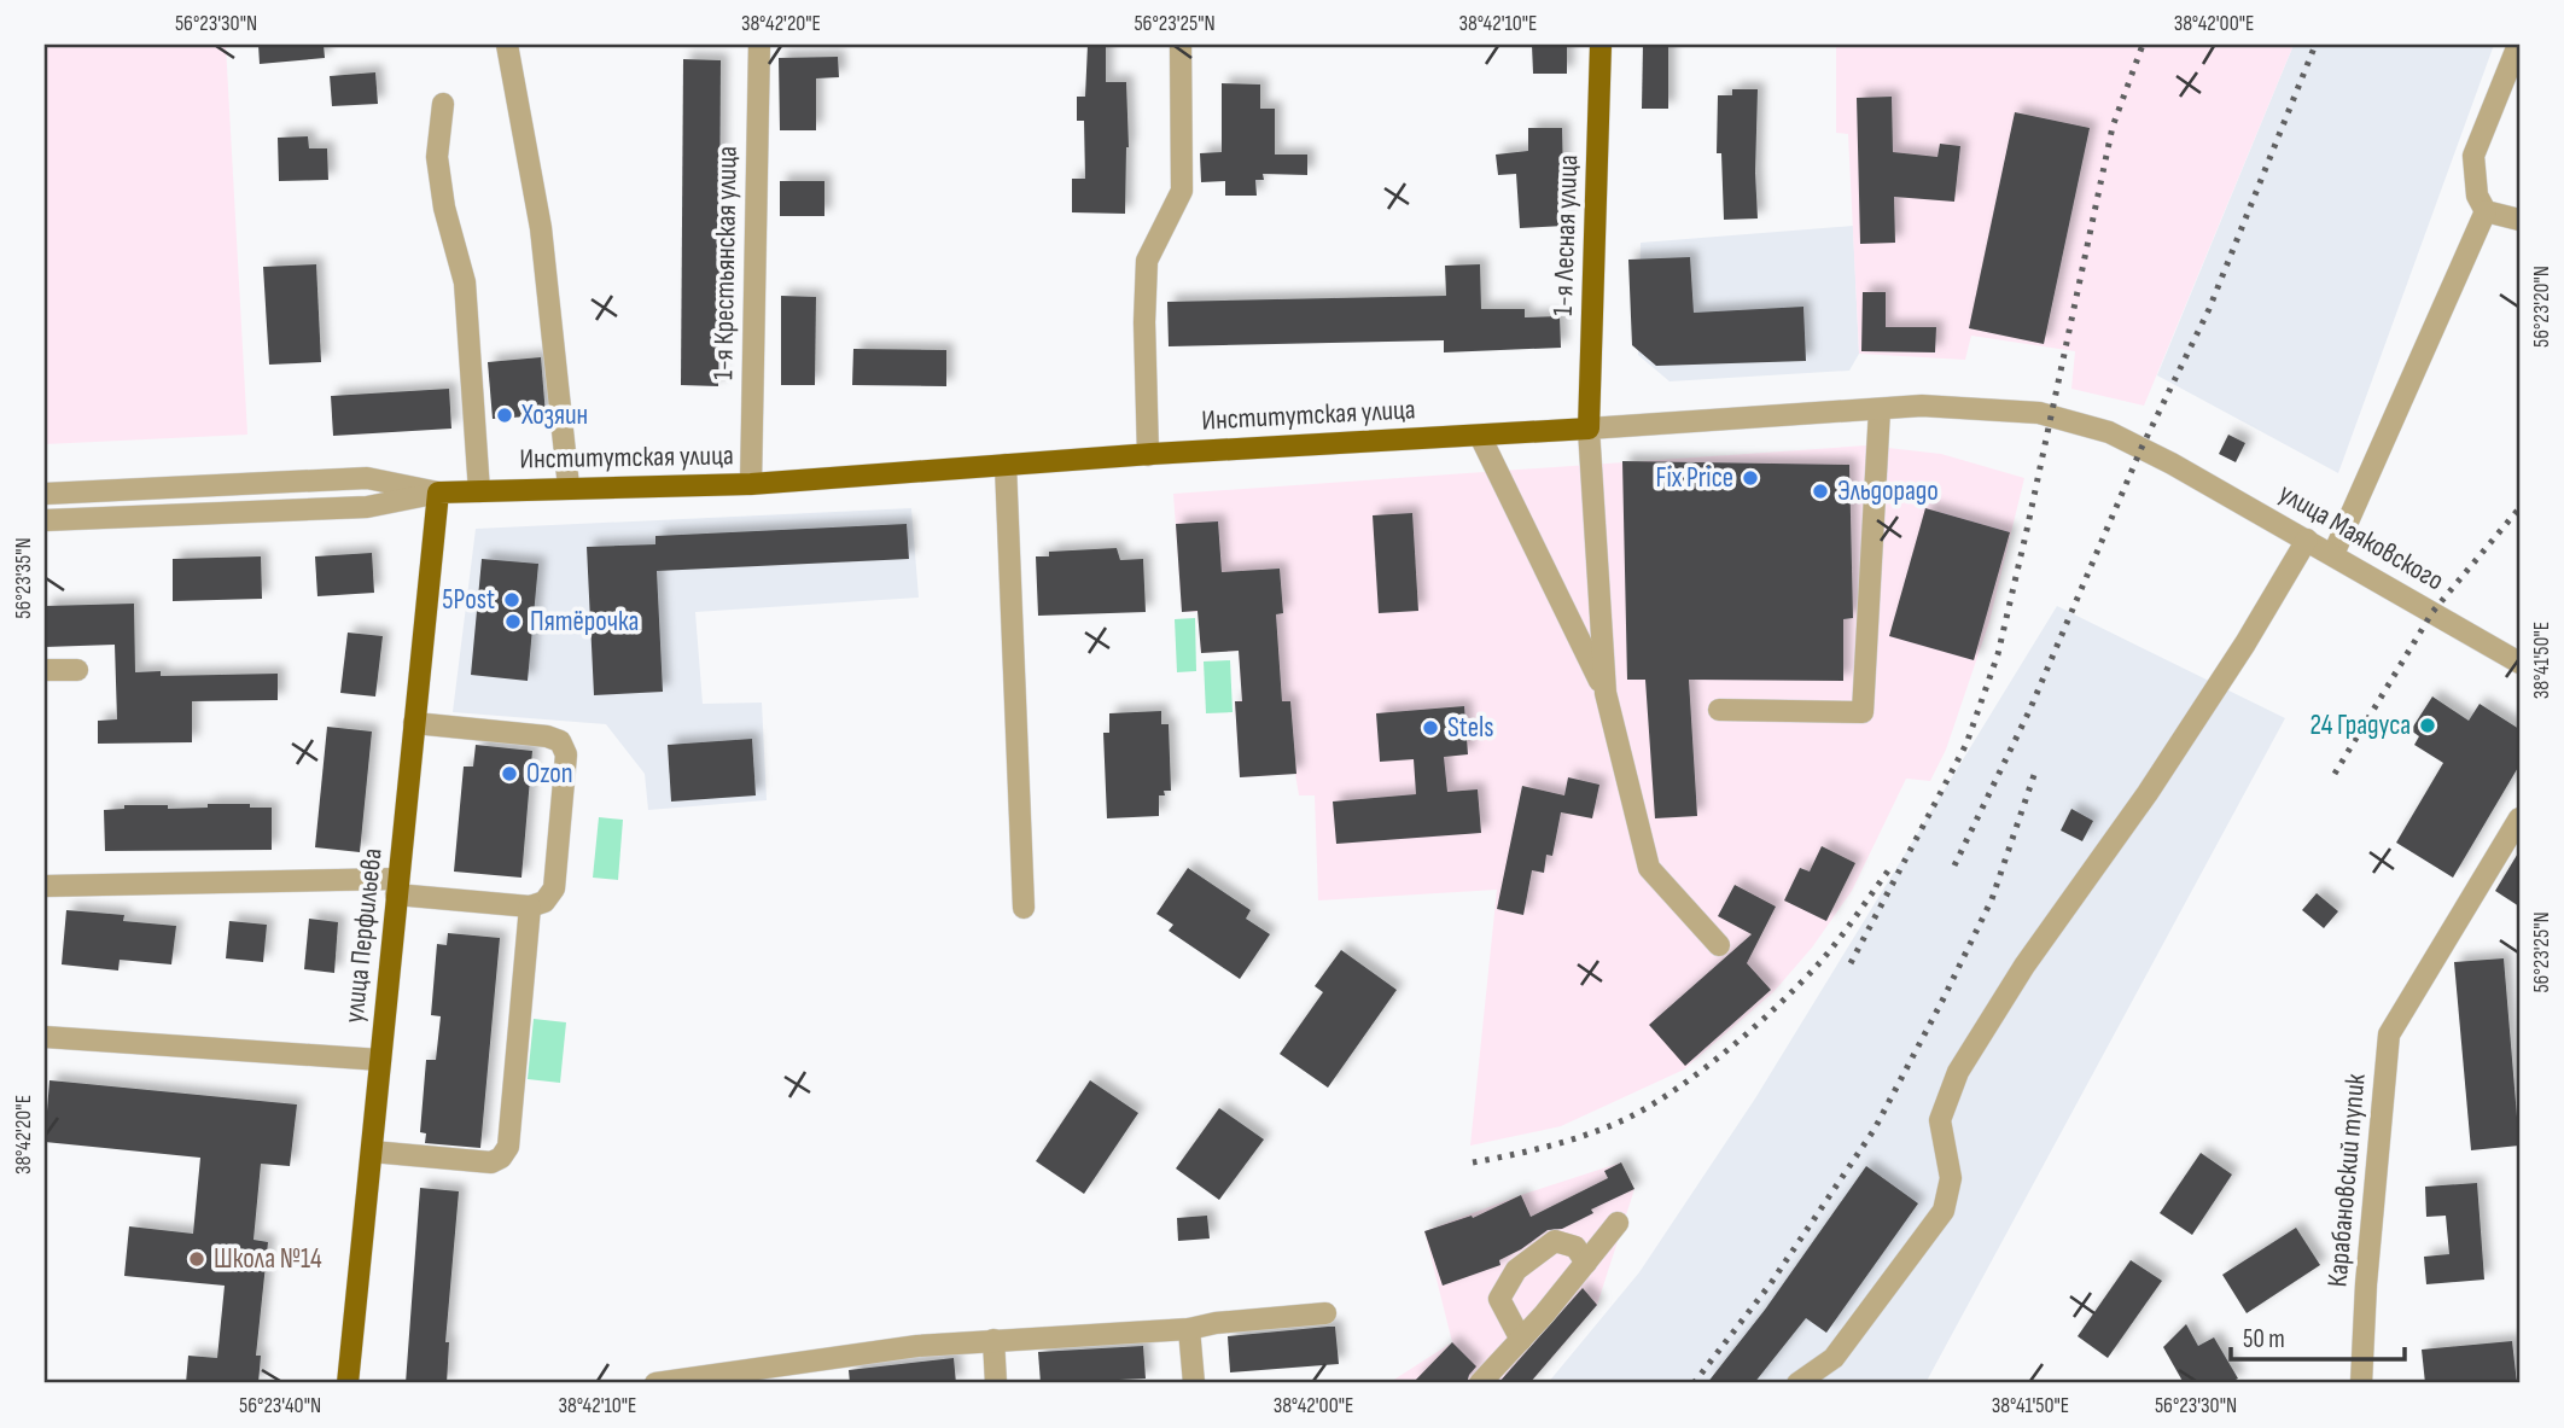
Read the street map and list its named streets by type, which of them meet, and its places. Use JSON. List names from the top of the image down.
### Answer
{
  "streets": {
    "main road": ["1-я Лесная улица", "Институтская улица", "улица Перфильева"],
    "street": ["1-я Крестьянская улица", "улица Маяковского", "Карабановский тупик"]
  },
  "crossings": [
    ["1-я Лесная улица", "Институтская улица"],
    ["1-я Крестьянская улица", "Институтская улица"],
    ["Институтская улица", "улица Маяковского"],
    ["Институтская улица", "улица Перфильева"]
  ],
  "places": [
    "Хозяин",
    "Fix Price",
    "Эльдорадо",
    "5Post",
    "Пятёрочка",
    "24 Градуса",
    "Stels",
    "Ozon",
    "Школа №14"
  ],
  "scale_bar": "50 m",
  "coordinates": [
    "56°23'30\"N",
    "38°42'20\"E",
    "56°23'25\"N",
    "38°42'10\"E",
    "38°42'00\"E",
    "56°23'20\"N",
    "56°23'35\"N",
    "38°41'50\"E",
    "56°23'40\"N"
  ]
}
